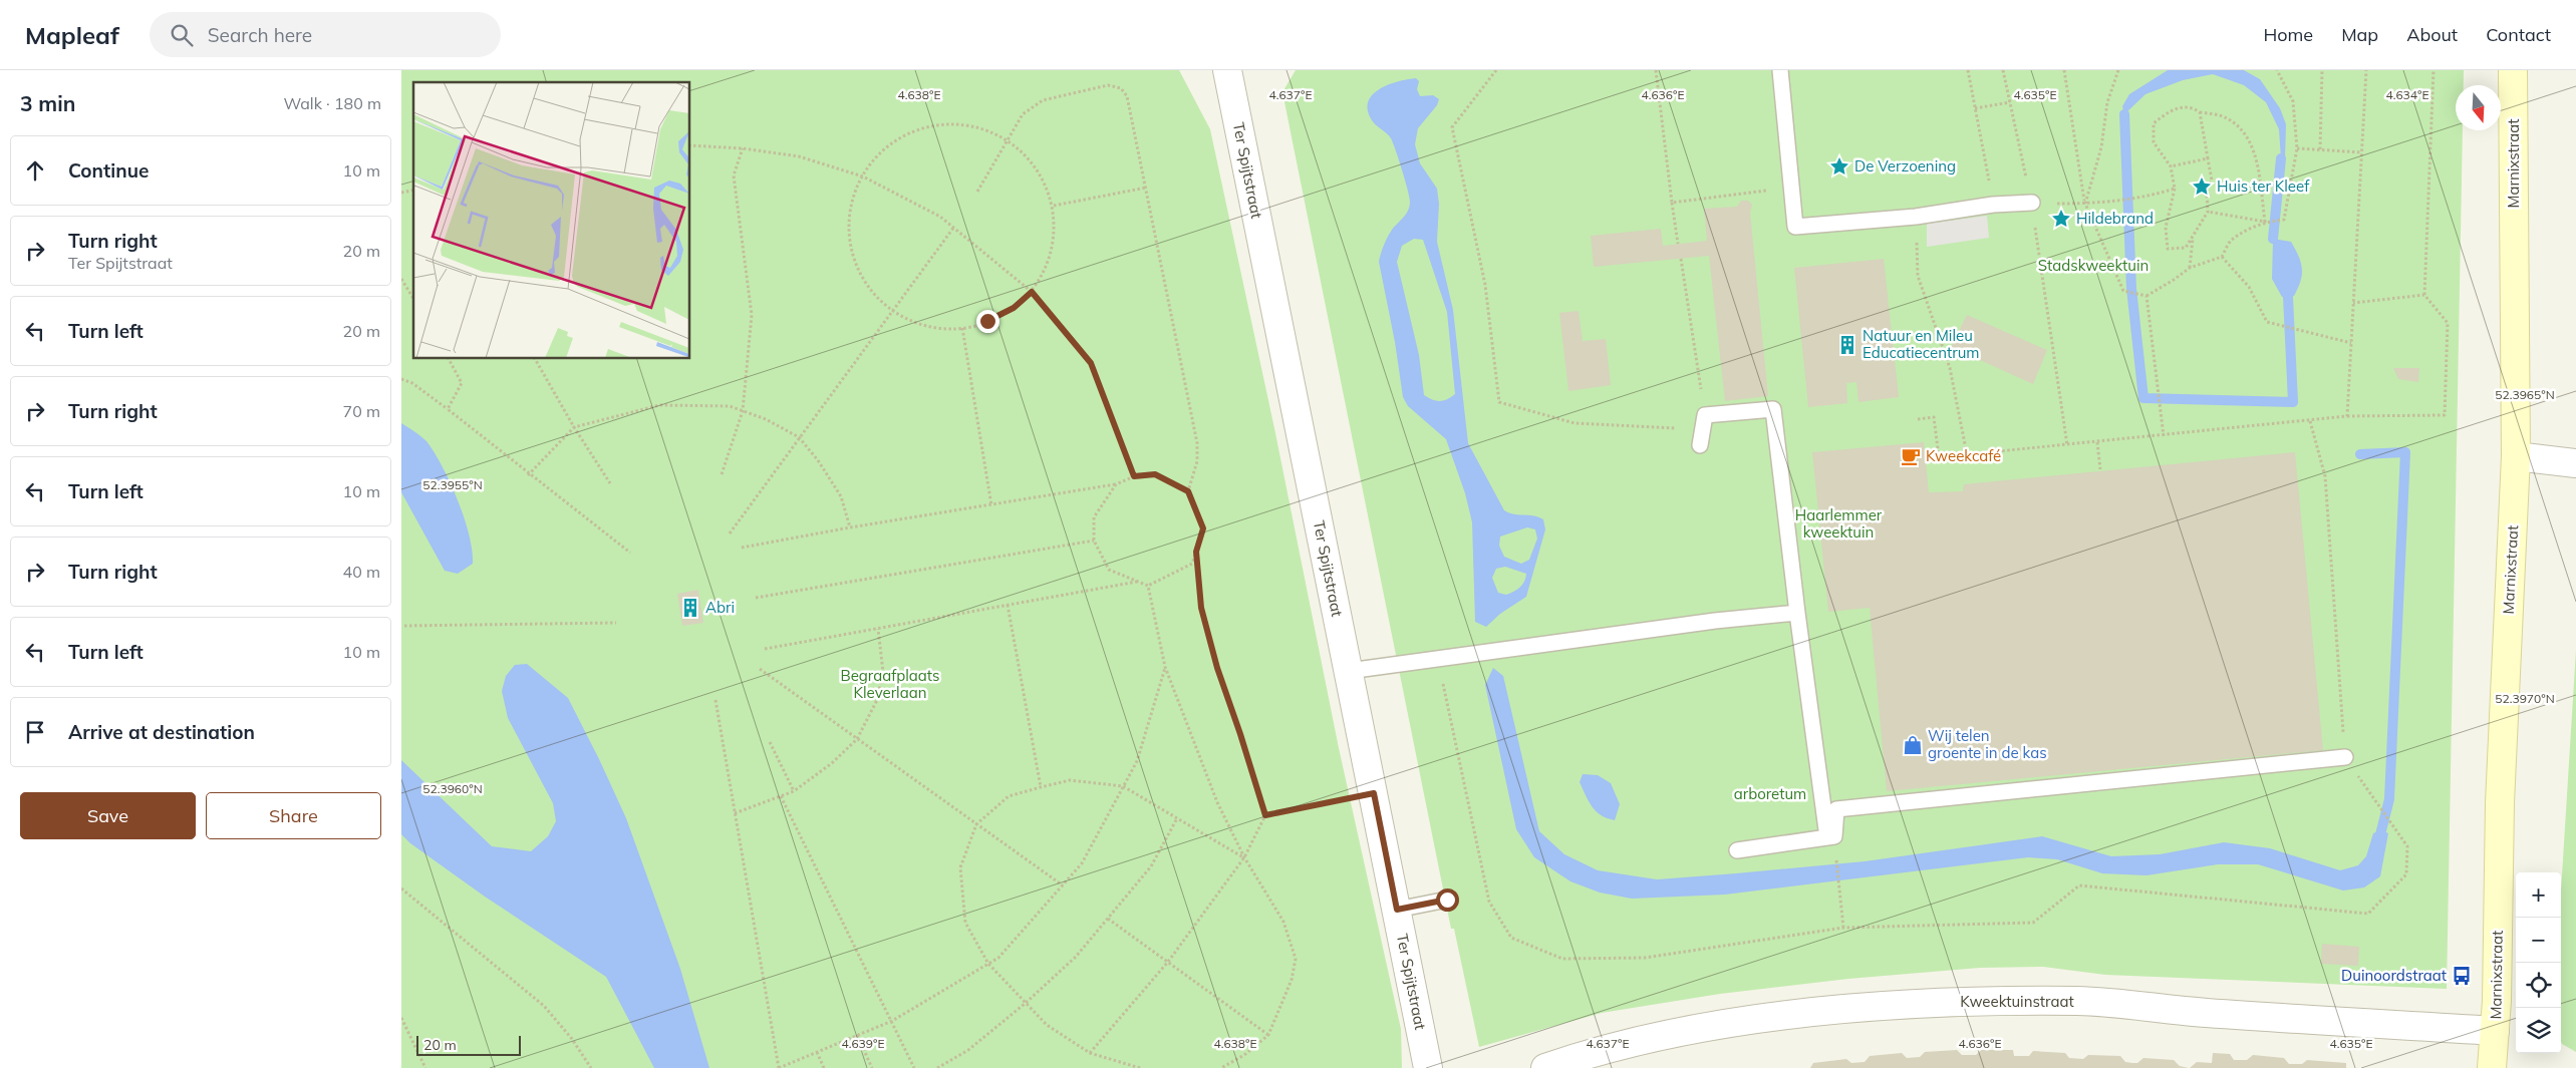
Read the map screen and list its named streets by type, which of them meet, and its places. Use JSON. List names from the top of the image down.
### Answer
{
  "streets": {
    "street": ["Marnixstraat", "Ter Spijtstraat", "Kweektuinstraat"]
  },
  "crossings": [
    ["Marnixstraat", "Kweektuinstraat"]
  ],
  "parks": [
    "Stadskweektuin",
    "Haarlemmer kweektuin",
    "Begraafplaats Kleverlaan",
    "arboretum"
  ],
  "places": {
    "place": ["De Verzoening", "Huis ter Kleef", "Hildebrand"],
    "building": ["Natuur en Mileu Educatiecentrum", "Abri"],
    "cafe": ["Kweekcafé"],
    "shop": ["Wij telen groente in de kas"],
    "bus stop": ["Duinoordstraat"]
  },
  "scale_bar": "20 m",
  "north": "bottom",
  "page": {
    "header": "Mapleaf",
    "search": "Search here",
    "nav": [
      "Home",
      "Map",
      "About",
      "Contact"
    ],
    "heading": ["3 min", "Walk · 180 m"],
    "list": [
      ["Continue", "10 m"],
      ["Turn right", "Ter Spijtstraat", "20 m"],
      ["Turn left", "20 m"],
      ["Turn right", "70 m"],
      ["Turn left", "10 m"],
      ["Turn right", "40 m"],
      ["Turn left", "10 m"],
      "Arrive at destination"
    ],
    "buttons": ["Save", "Share"],
    "map_buttons": ["+", "−"],
    "scale": "20 m"
  },
  "coordinates": [
    "4.638°E",
    "4.637°E",
    "4.636°E",
    "4.635°E",
    "4.634°E",
    "52.3965°N",
    "52.3955°N",
    "52.3970°N",
    "52.3960°N",
    "4.639°E"
  ]
}
